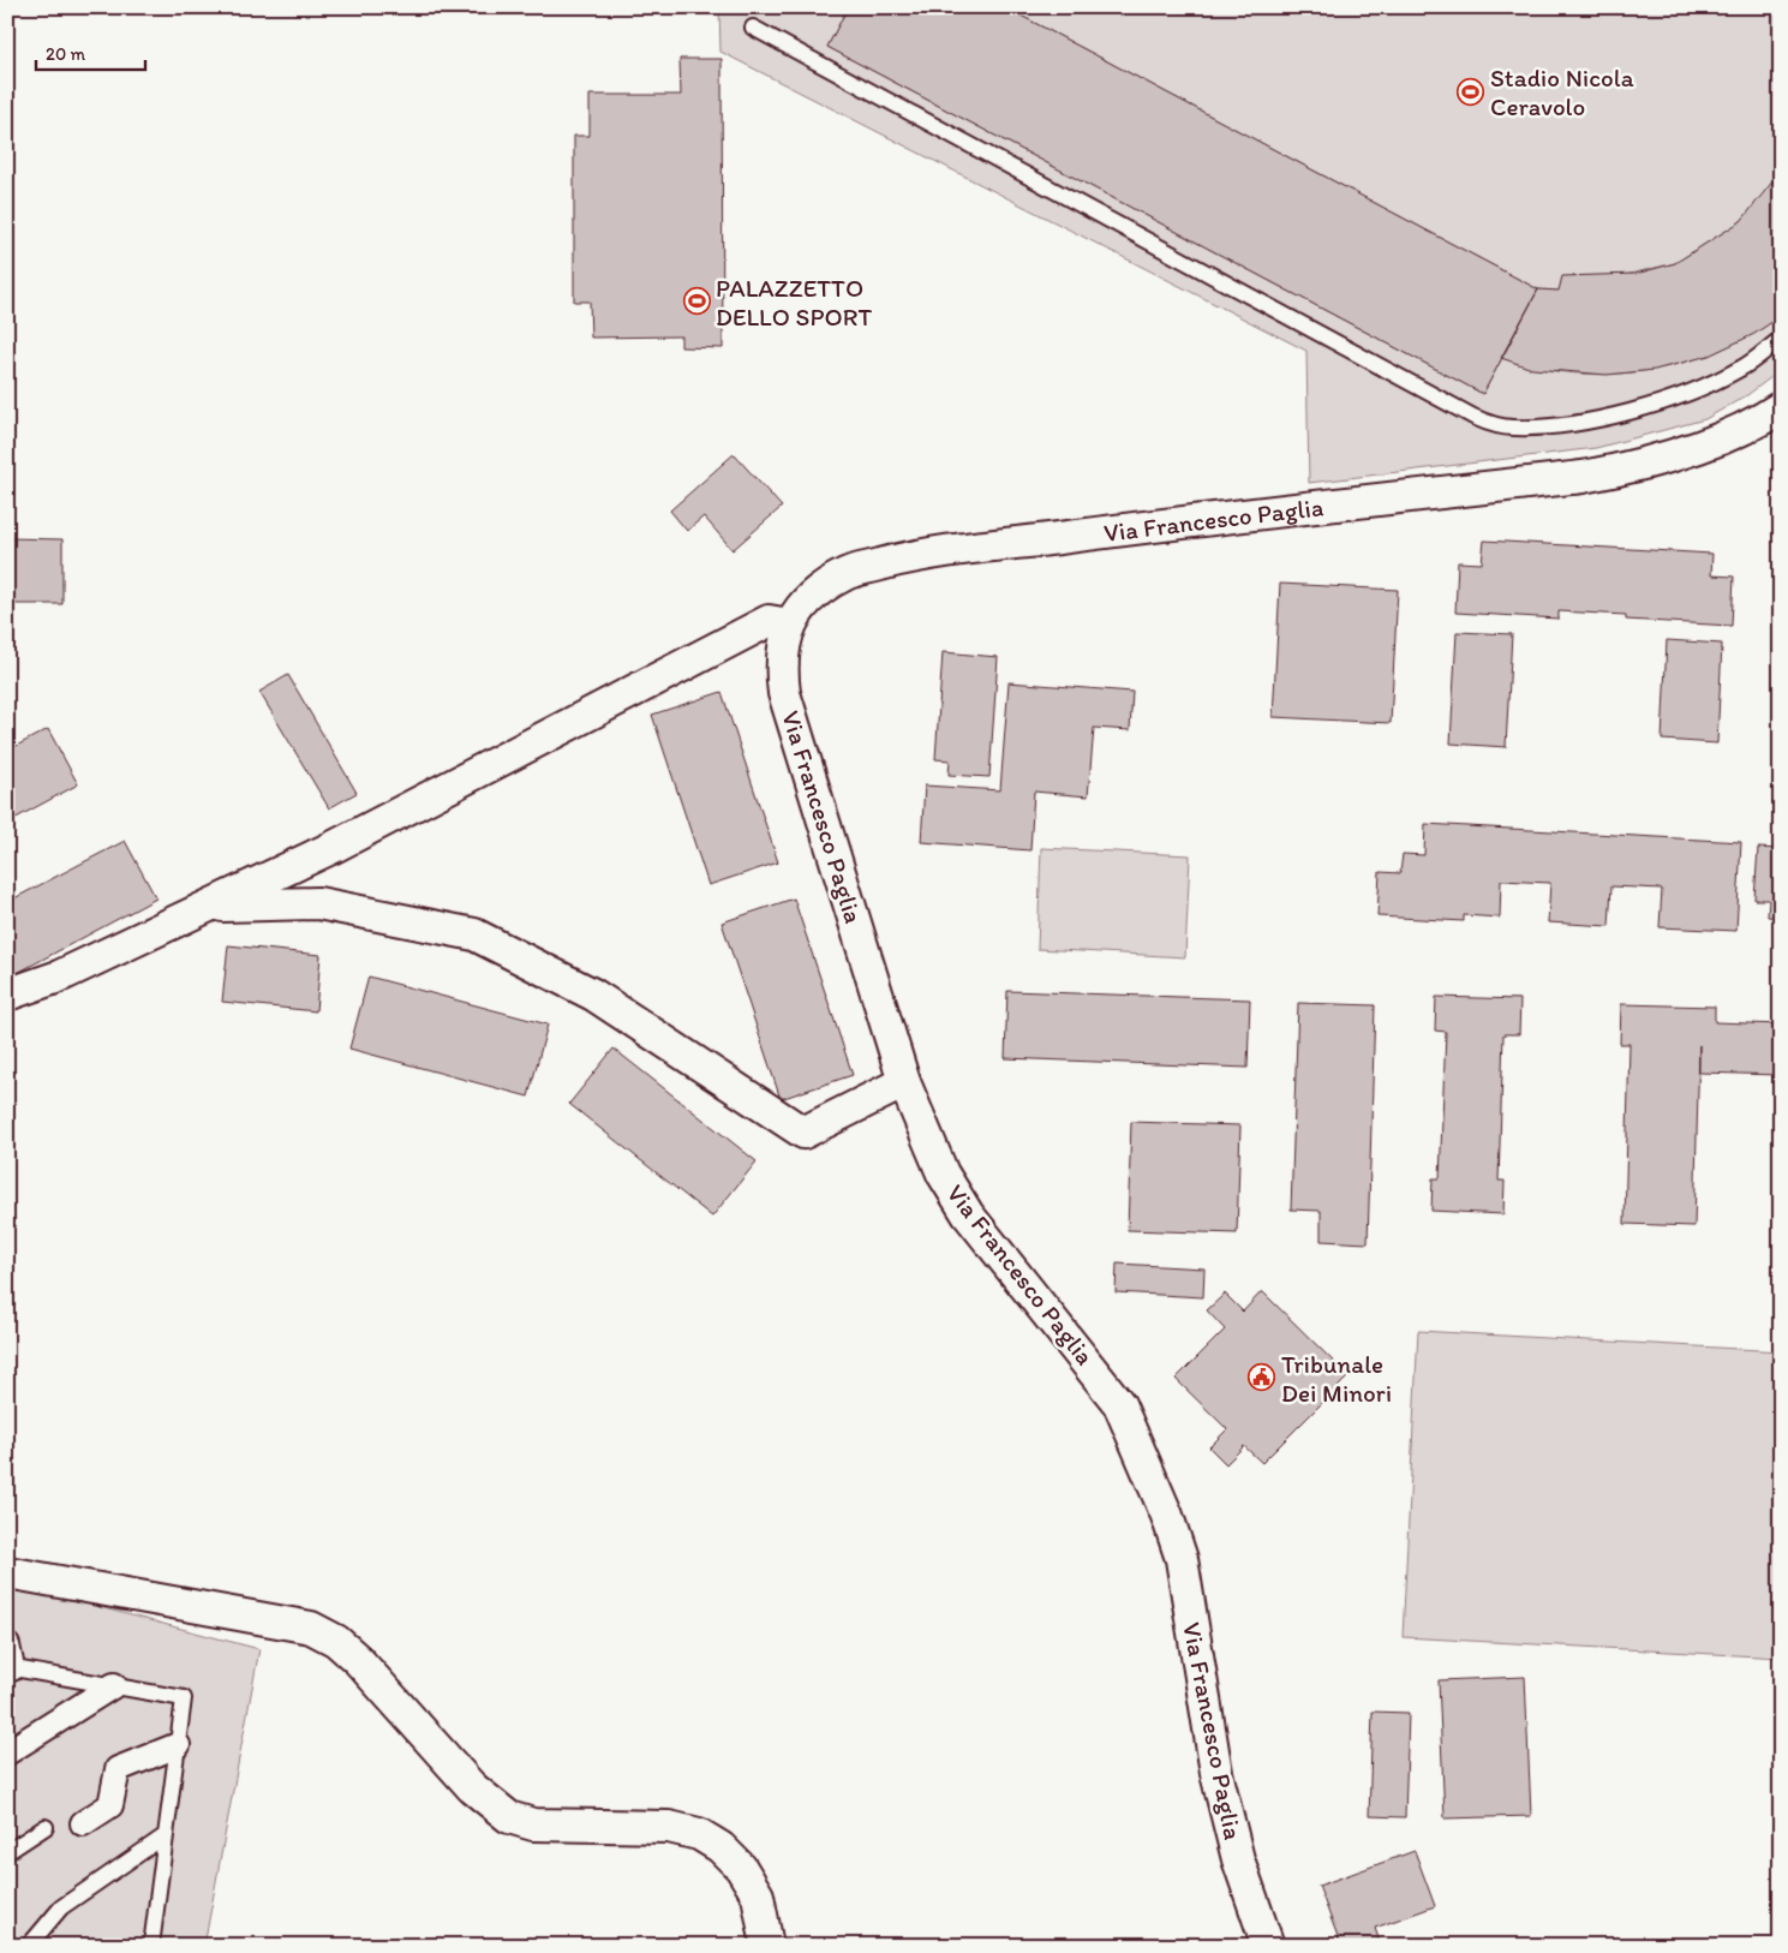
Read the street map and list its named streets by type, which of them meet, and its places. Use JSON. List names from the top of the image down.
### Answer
{
  "streets": {
    "street": ["Via Francesco Paglia"]
  },
  "places": {
    "sports": ["Stadio Nicola Ceravolo", "PALAZZETTO DELLO SPORT"],
    "public building": ["Tribunale Dei Minori"]
  },
  "scale_bar": "20 m"
}
